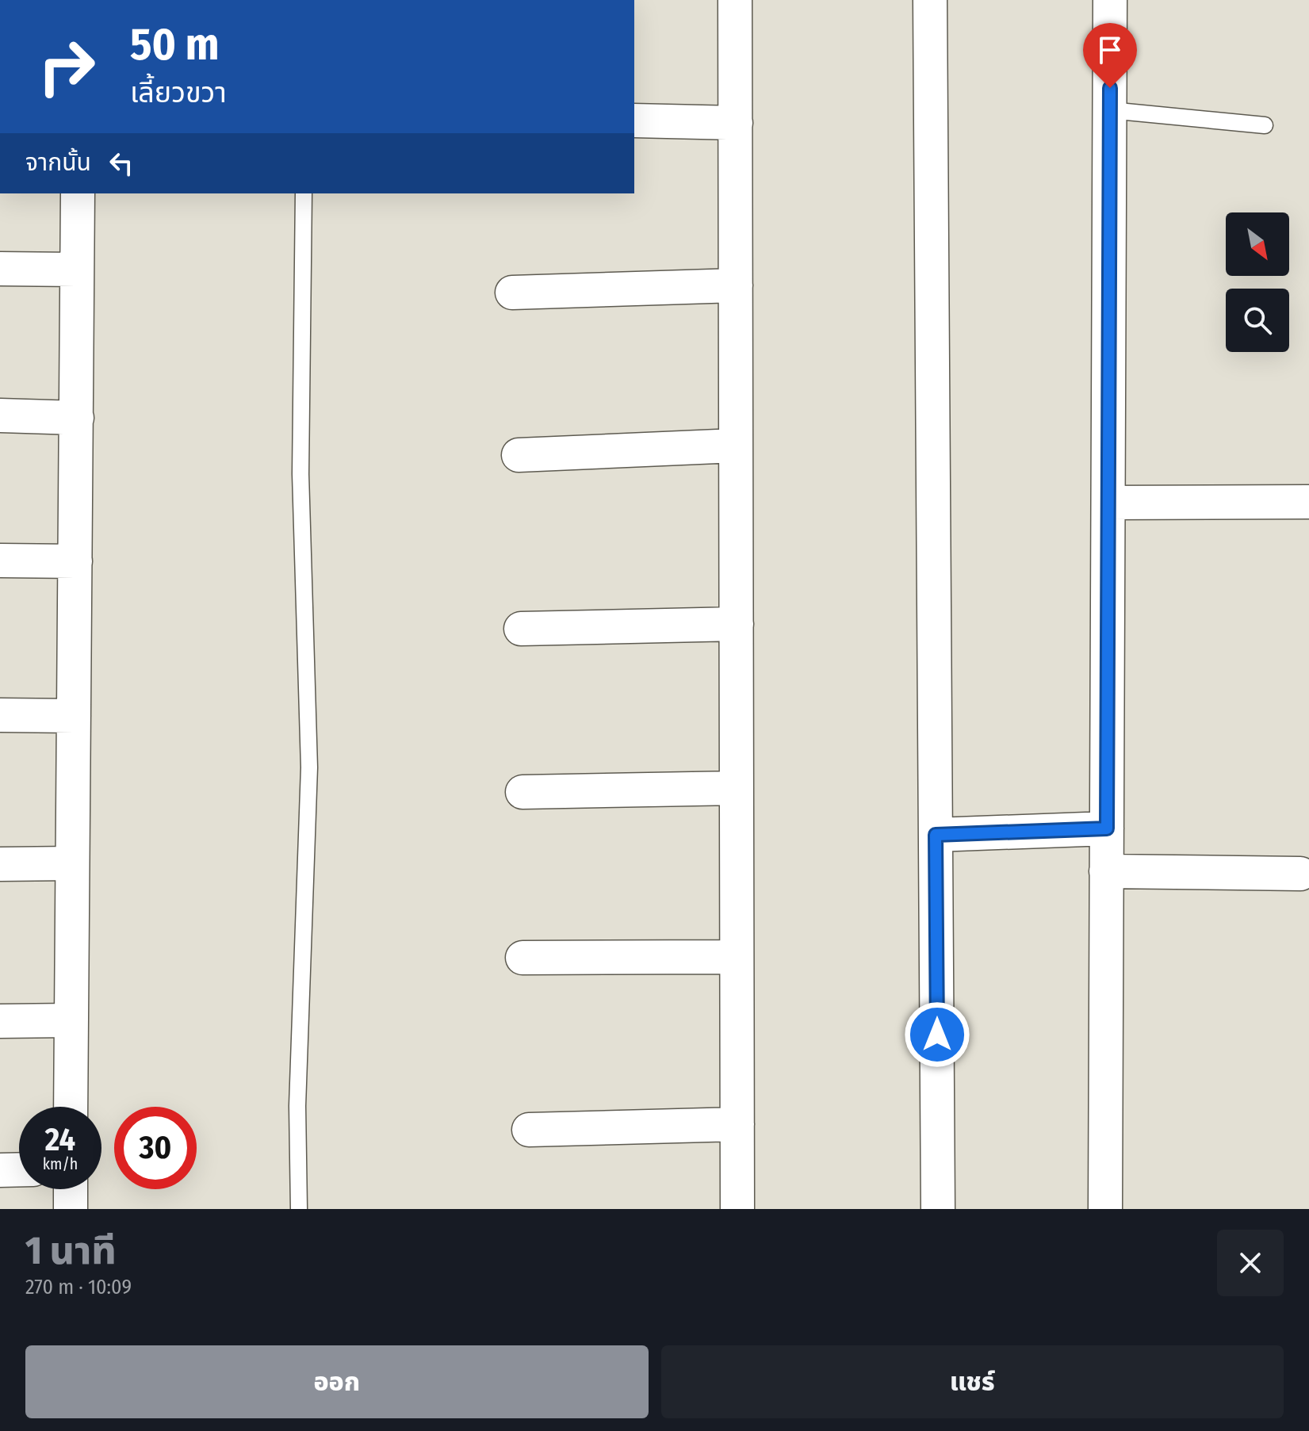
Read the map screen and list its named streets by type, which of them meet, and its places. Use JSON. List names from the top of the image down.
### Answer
{
  "north": "bottom right",
  "page": {
    "turn": ["50 m", "เลี้ยวขวา"],
    "then": "จากนั้น",
    "speed": "24 km/h",
    "limit": "30",
    "heading": ["1 นาที", "270 m · 10:09"],
    "buttons": ["ออก", "แชร์"]
  }
}
